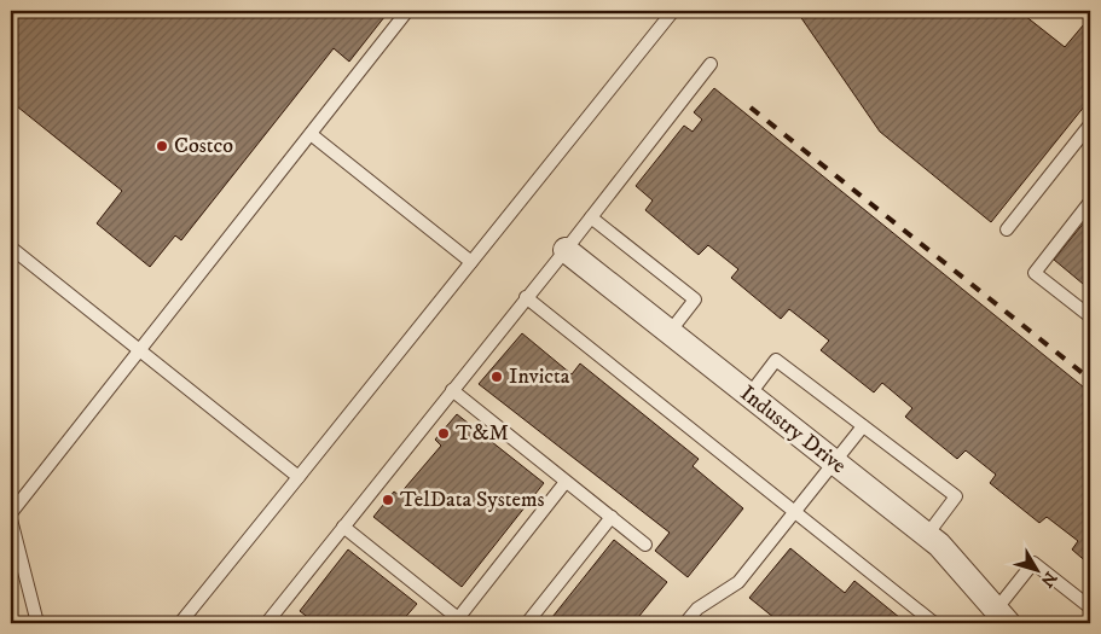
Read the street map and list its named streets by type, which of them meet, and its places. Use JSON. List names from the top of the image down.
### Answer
{
  "streets": {
    "street": ["Industry Drive"]
  },
  "places": [
    "Costco",
    "Invicta",
    "T&M",
    "TelData Systems"
  ],
  "north": "bottom right"
}
